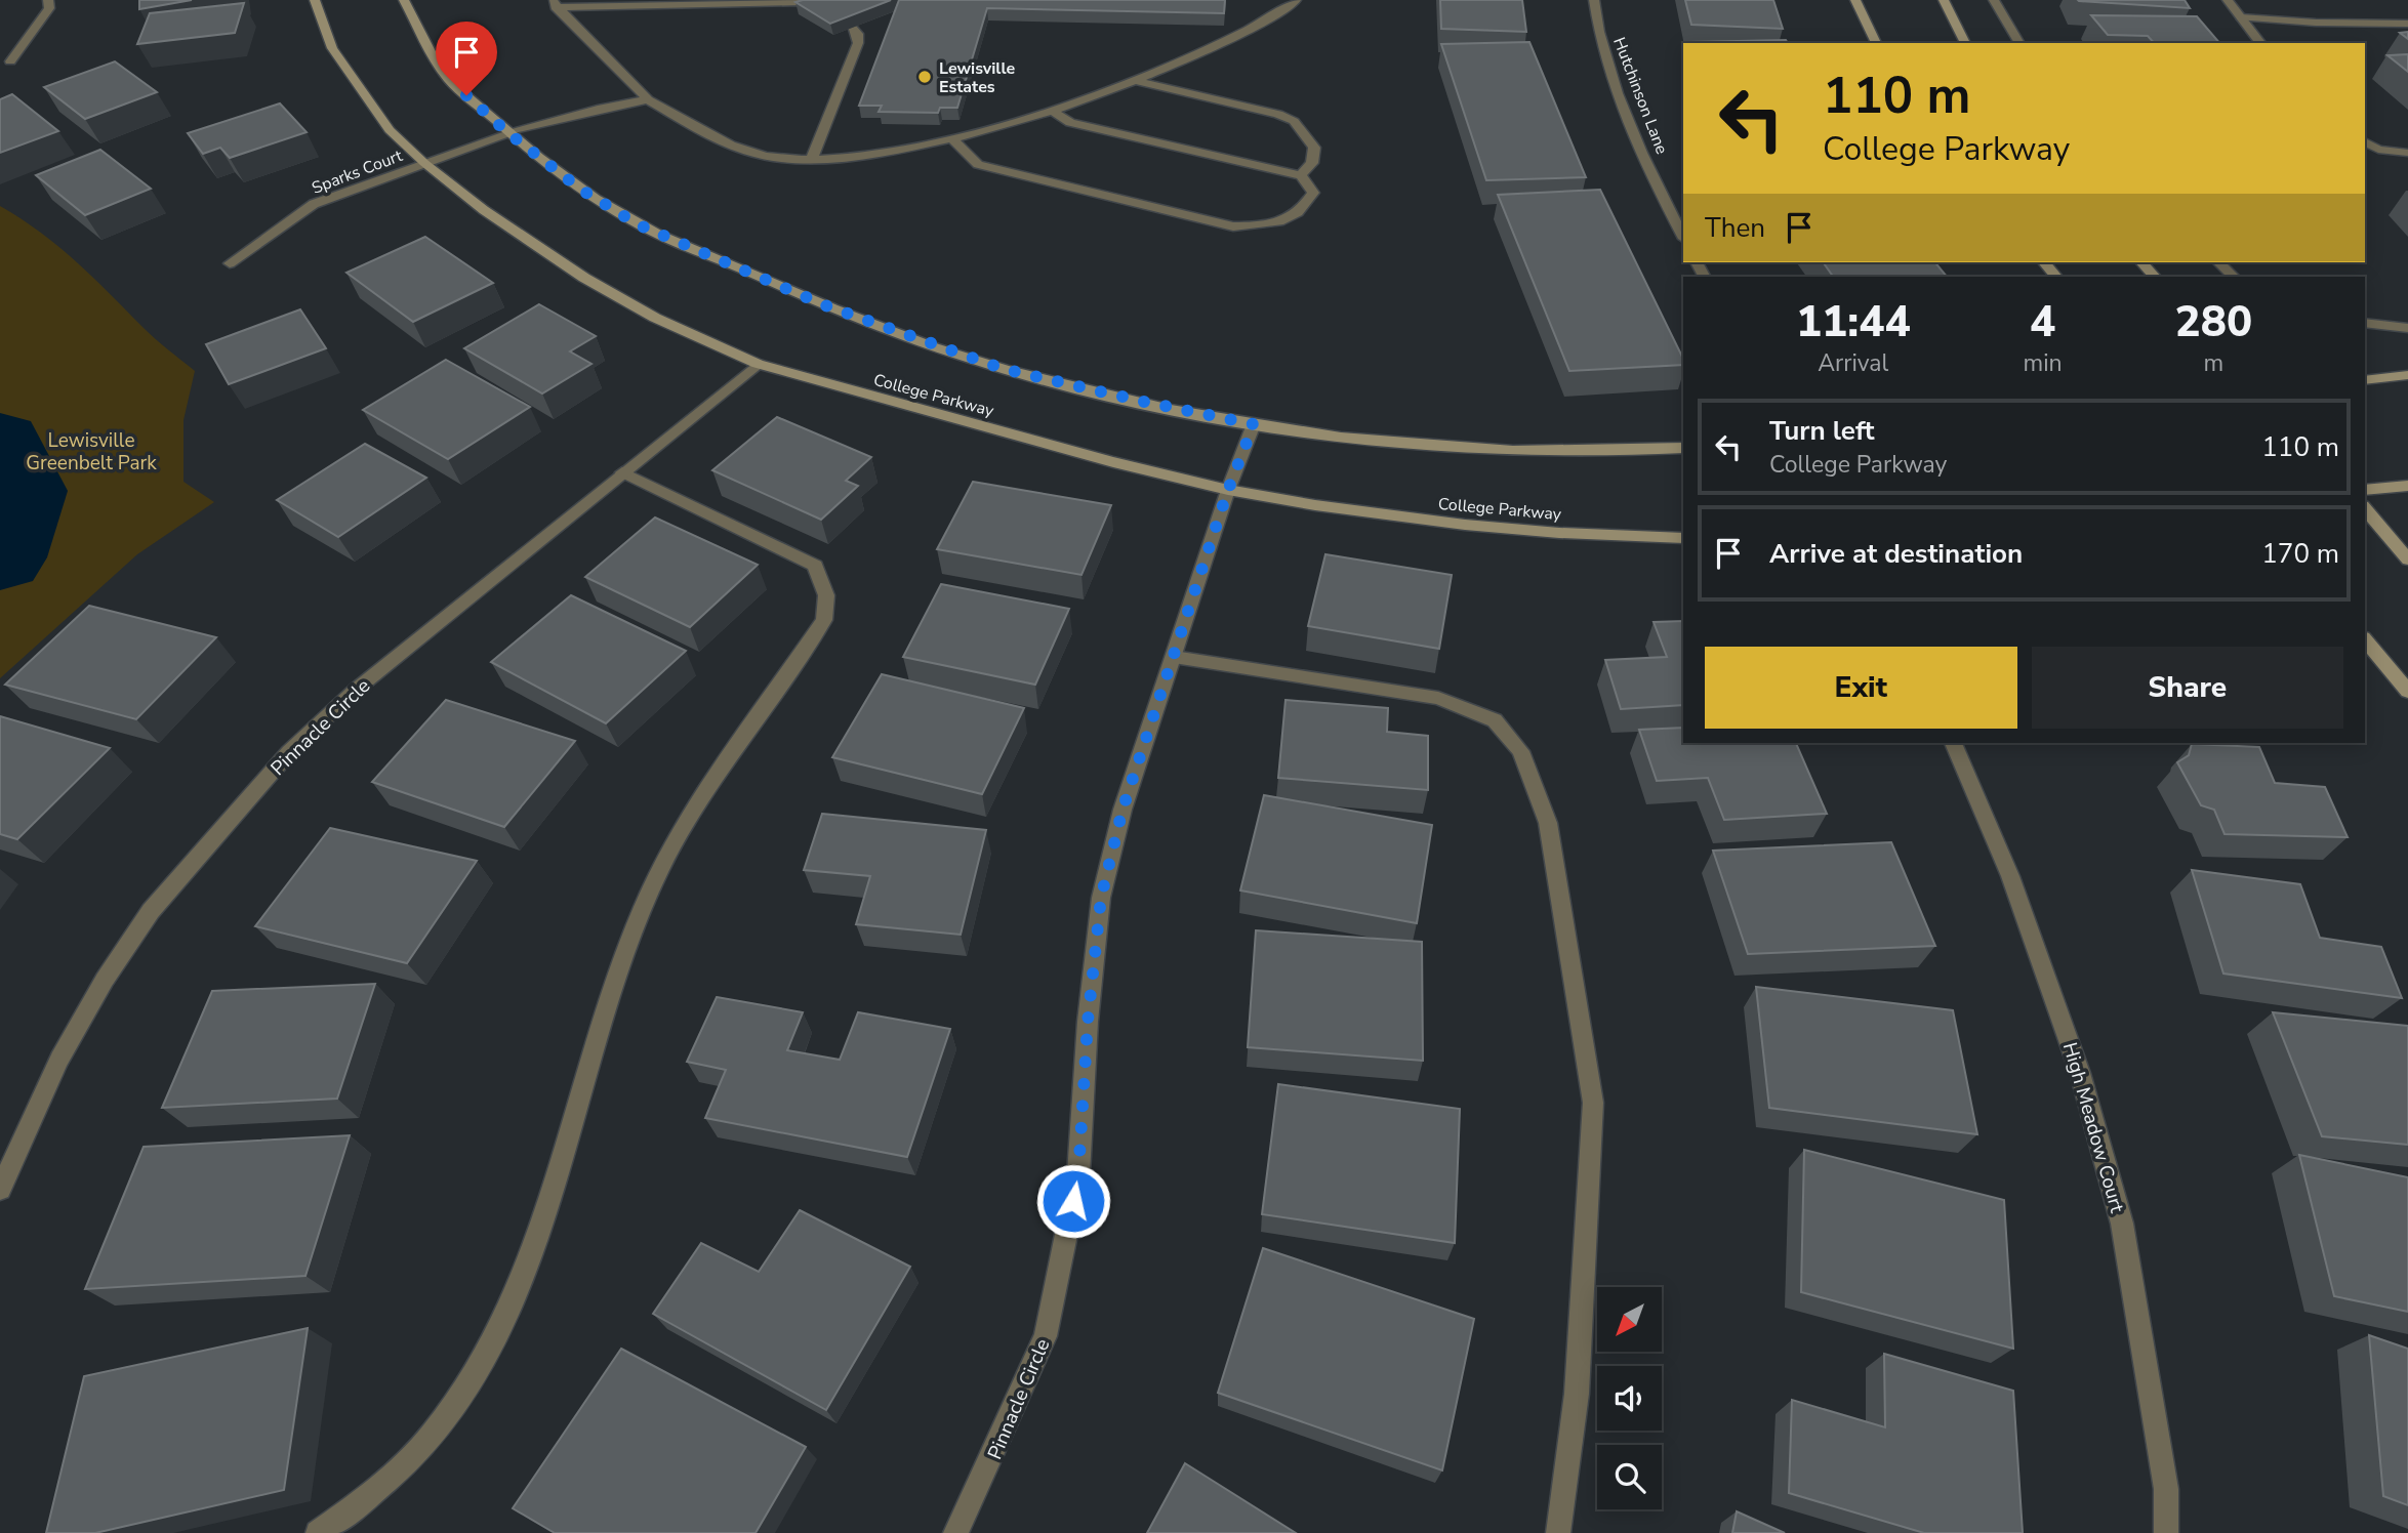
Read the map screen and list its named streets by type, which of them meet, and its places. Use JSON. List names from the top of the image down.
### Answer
{
  "streets": {
    "street": [
      "Hutchinson Lane",
      "Sparks Court",
      "College Parkway",
      "Pinnacle Circle",
      "High Meadow Court"
    ]
  },
  "crossings": [
    ["Sparks Court", "College Parkway"],
    ["College Parkway", "Pinnacle Circle"]
  ],
  "parks": ["Lewisville Greenbelt Park"],
  "places": ["Lewisville Estates"],
  "north": "bottom left",
  "page": {
    "turn": ["110 m", "College Parkway"],
    "then": "Then",
    "eta": [
      "11:44",
      "Arrival",
      "4",
      "min",
      "280",
      "m"
    ],
    "list": [
      {
        "name": "Turn left",
        "note": "College Parkway",
        "value": "110 m"
      },
      {
        "name": "Arrive at destination",
        "value": "170 m"
      }
    ],
    "buttons": ["Exit", "Share"]
  }
}
